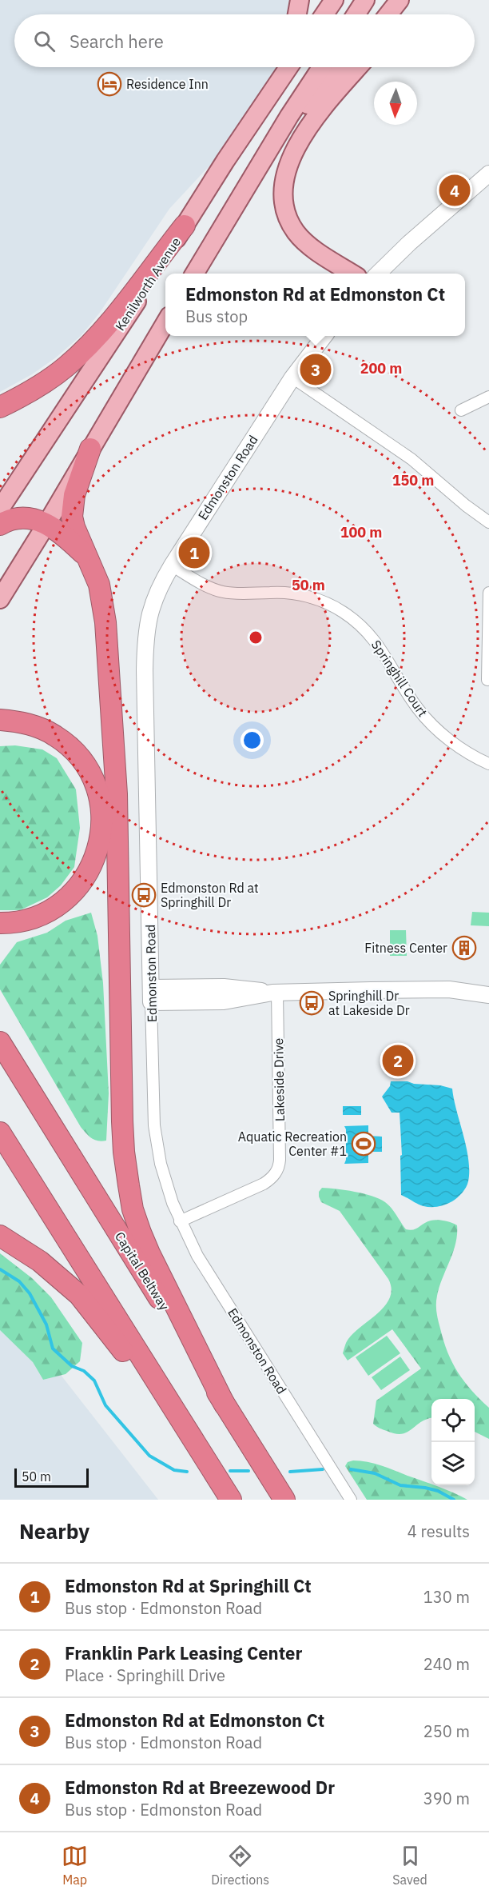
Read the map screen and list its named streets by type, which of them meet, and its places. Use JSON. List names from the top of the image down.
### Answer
{
  "streets": {
    "highway": ["Capital Beltway"],
    "main road": ["Kenilworth Avenue"],
    "street": ["Edmonston Road", "Springhill Court", "Lakeside Drive"]
  },
  "crossings": [
    ["Edmonston Road", "Springhill Court"],
    ["Edmonston Road", "Lakeside Drive"]
  ],
  "places": {
    "hotel": ["Residence Inn"],
    "bus stop": ["Edmonston Rd at Springhill Dr", "Springhill Dr at Lakeside Dr"],
    "building": ["Fitness Center"],
    "sports": ["Aquatic Recreation Center #1"]
  },
  "scale_bar": "50 m",
  "north": "bottom",
  "page": {
    "search": "Search here",
    "pins": [
      "4",
      "3",
      "1",
      "2"
    ],
    "popup": ["Edmonston Rd at Edmonston Ct", "Bus stop"],
    "scale": "50 m",
    "heading": ["Nearby", "4 results"],
    "list": [
      {
        "mark": "1",
        "name": "Edmonston Rd at Springhill Ct",
        "note": "Bus stop · Edmonston Road",
        "value": "130 m"
      },
      {
        "mark": "2",
        "name": "Franklin Park Leasing Center",
        "note": "Place · Springhill Drive",
        "value": "240 m"
      },
      {
        "mark": "3",
        "name": "Edmonston Rd at Edmonston Ct",
        "note": "Bus stop · Edmonston Road",
        "value": "250 m"
      },
      {
        "mark": "4",
        "name": "Edmonston Rd at Breezewood Dr",
        "note": "Bus stop · Edmonston Road",
        "value": "390 m"
      }
    ],
    "nav": ["Map", "Directions", "Saved"]
  },
  "rings": [
    "200 m",
    "150 m",
    "100 m",
    "50 m"
  ]
}
